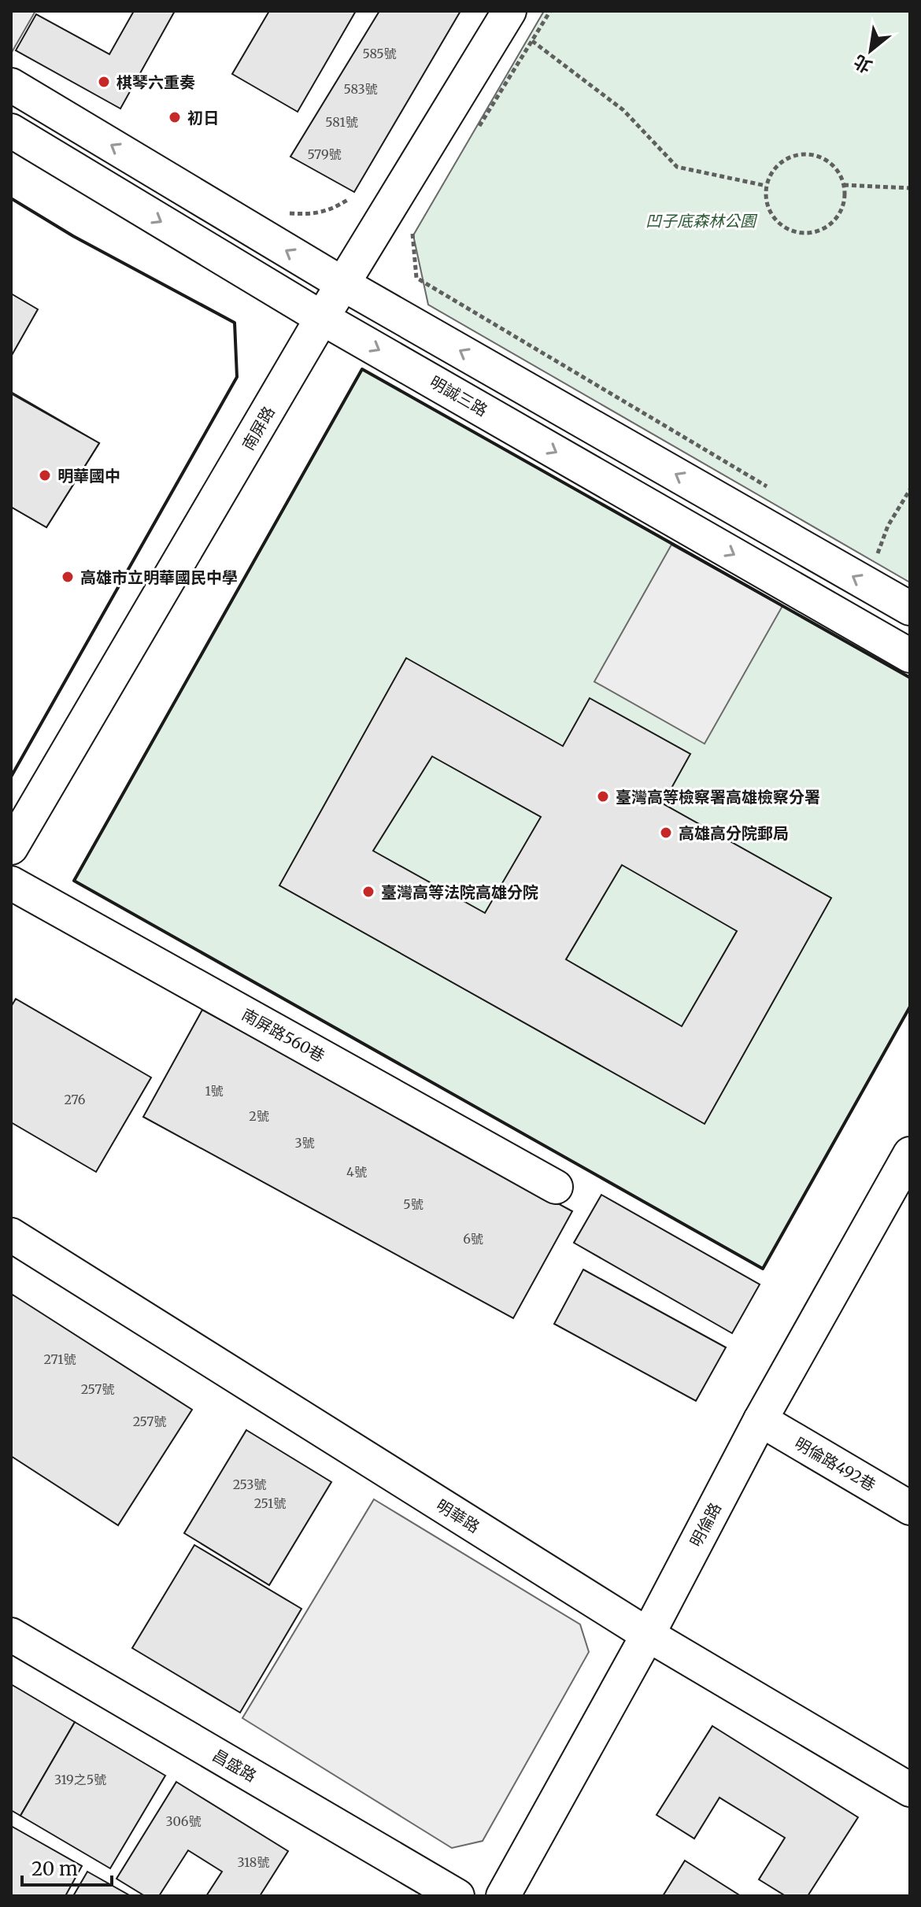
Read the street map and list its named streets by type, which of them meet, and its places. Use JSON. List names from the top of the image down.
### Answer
{
  "streets": {
    "street": [
      "明誠三路",
      "南屏路",
      "南屏路560巷",
      "明倫路492巷",
      "明華路",
      "明倫路",
      "昌盛路"
    ]
  },
  "crossings": [
    ["明誠三路", "南屏路"],
    ["明倫路492巷", "明倫路"],
    ["明華路", "明倫路"]
  ],
  "parks": ["凹子底森林公園"],
  "places": [
    "棋琴六重奏",
    "初日",
    "明華國中",
    "高雄市立明華國民中學",
    "臺灣高等檢察署高雄檢察分署",
    "高雄高分院郵局",
    "臺灣高等法院高雄分院"
  ],
  "house_numbers": [
    "585號",
    "583號",
    "581號",
    "579號",
    "1號",
    "276",
    "2號",
    "3號",
    "4號",
    "5號",
    "6號",
    "271號",
    "257號",
    "257號",
    "253號",
    "251號",
    "319之5號",
    "306號",
    "318號"
  ],
  "scale_bar": "20 m",
  "north": "bottom left"
}
